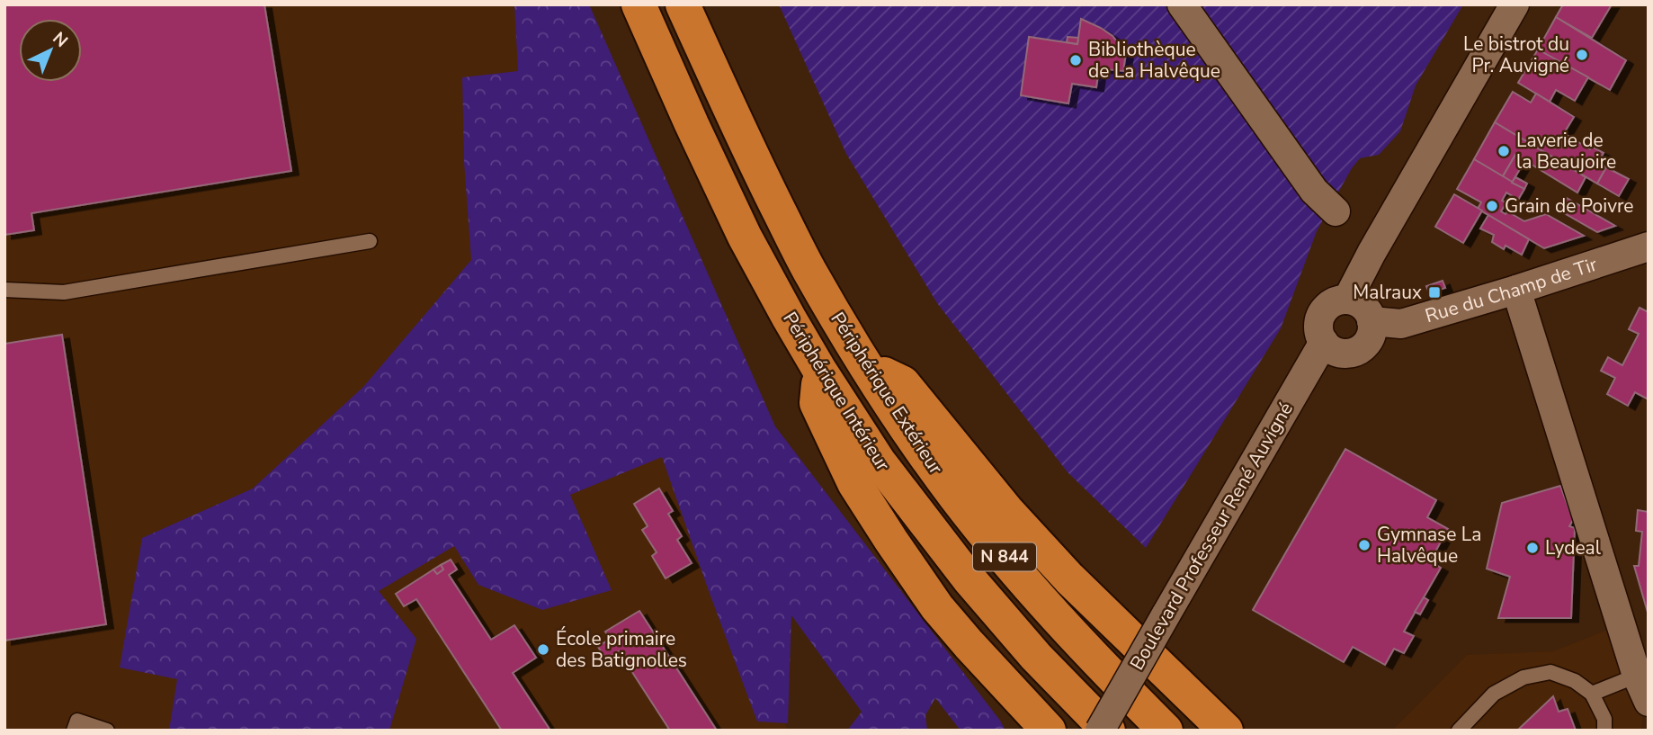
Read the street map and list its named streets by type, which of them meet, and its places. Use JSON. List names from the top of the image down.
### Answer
{
  "streets": {
    "highway": ["Périphérique Intérieur", "Périphérique Extérieur", "N 844"],
    "street": ["Rue du Champ de Tir", "Boulevard Professeur René Auvigné"]
  },
  "crossings": [
    ["Rue du Champ de Tir", "Boulevard Professeur René Auvigné"]
  ],
  "places": {
    "other": [
      "Le bistrot du Pr. Auvigné",
      "Bibliothèque de La Halvêque",
      "Laverie de la Beaujoire",
      "Grain de Poivre",
      "Gymnase La Halvêque",
      "Lydeal",
      "École primaire des Batignolles"
    ],
    "transit": ["Malraux"]
  },
  "north": "top right"
}
